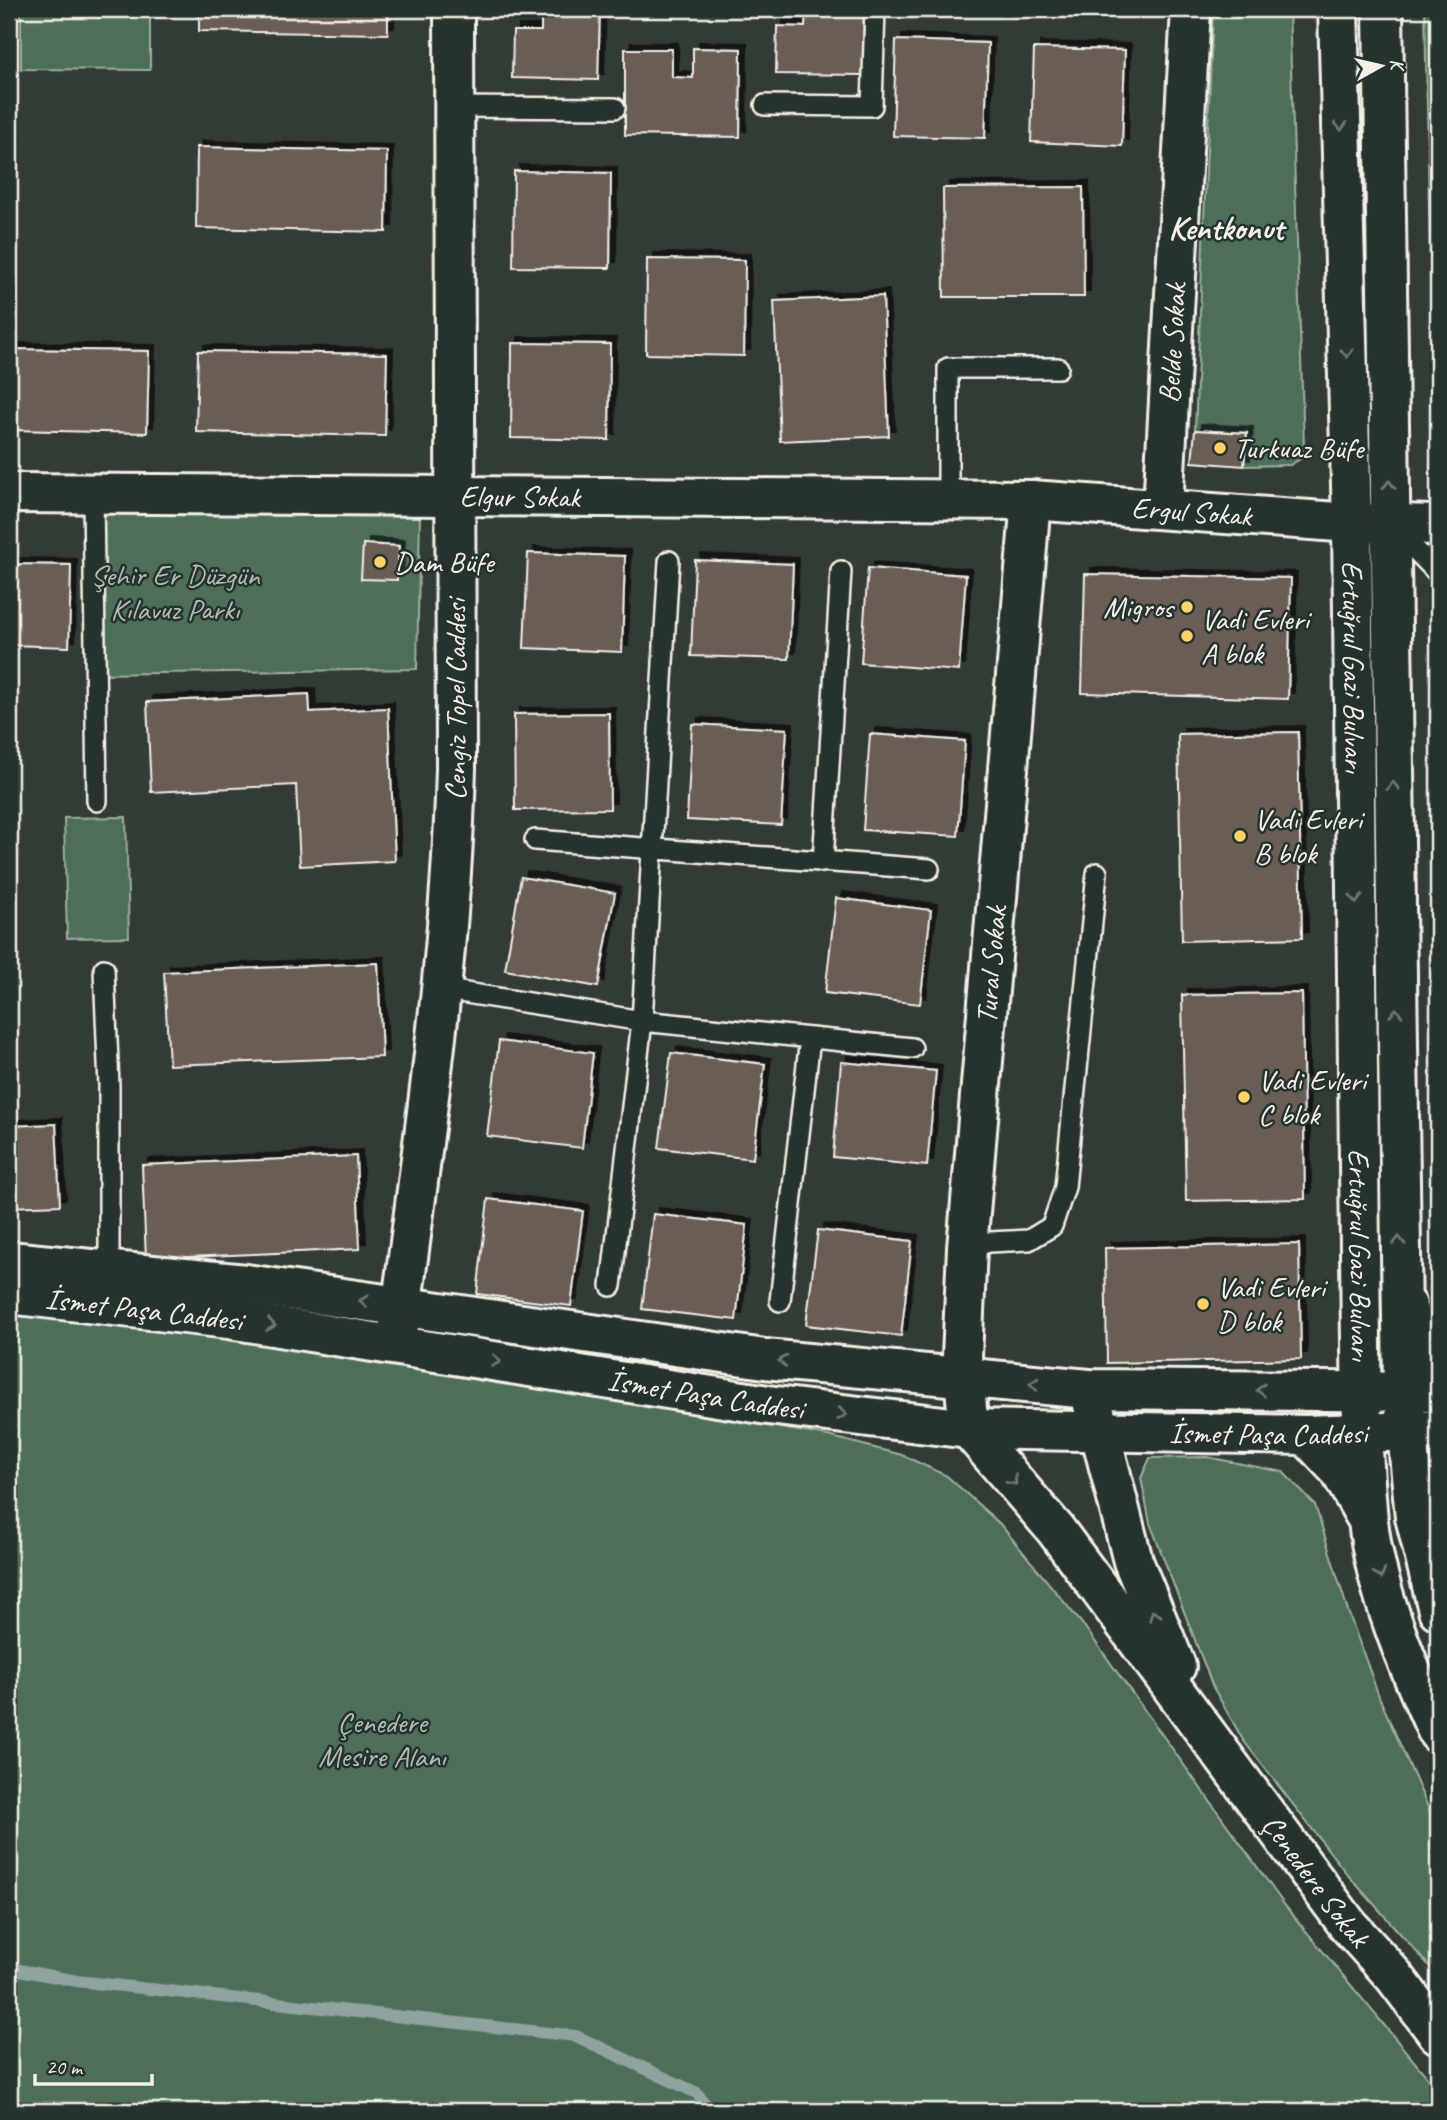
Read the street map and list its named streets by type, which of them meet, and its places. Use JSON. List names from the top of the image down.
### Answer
{
  "streets": {
    "main road": [
      "Belde Sokak",
      "Elgur Sokak",
      "Ergul Sokak",
      "Ertuğrul Gazi Bulvarı",
      "Cengiz Topel Caddesi",
      "Tural Sokak",
      "İsmet Paşa Caddesi",
      "Çenedere Sokak"
    ]
  },
  "crossings": [
    ["Belde Sokak", "Ergul Sokak"],
    ["Elgur Sokak", "Ergul Sokak"],
    ["Elgur Sokak", "Cengiz Topel Caddesi"],
    ["Elgur Sokak", "Tural Sokak"],
    ["Ergul Sokak", "Ertuğrul Gazi Bulvarı"],
    ["Ergul Sokak", "Tural Sokak"],
    ["Ertuğrul Gazi Bulvarı", "İsmet Paşa Caddesi"],
    ["Cengiz Topel Caddesi", "İsmet Paşa Caddesi"],
    ["Tural Sokak", "İsmet Paşa Caddesi"],
    ["Tural Sokak", "Çenedere Sokak"],
    ["İsmet Paşa Caddesi", "Çenedere Sokak"]
  ],
  "districts": ["Kentkonut"],
  "parks": ["Şehir Er Düzgün Kılavuz Parkı", "Çenedere Mesire Alanı"],
  "places": [
    "Turkuaz Büfe",
    "Dam Büfe",
    "Migros",
    "Vadi Evleri A blok",
    "Vadi Evleri B blok",
    "Vadi Evleri C blok",
    "Vadi Evleri D blok"
  ],
  "scale_bar": "20 m",
  "north": "right"
}
